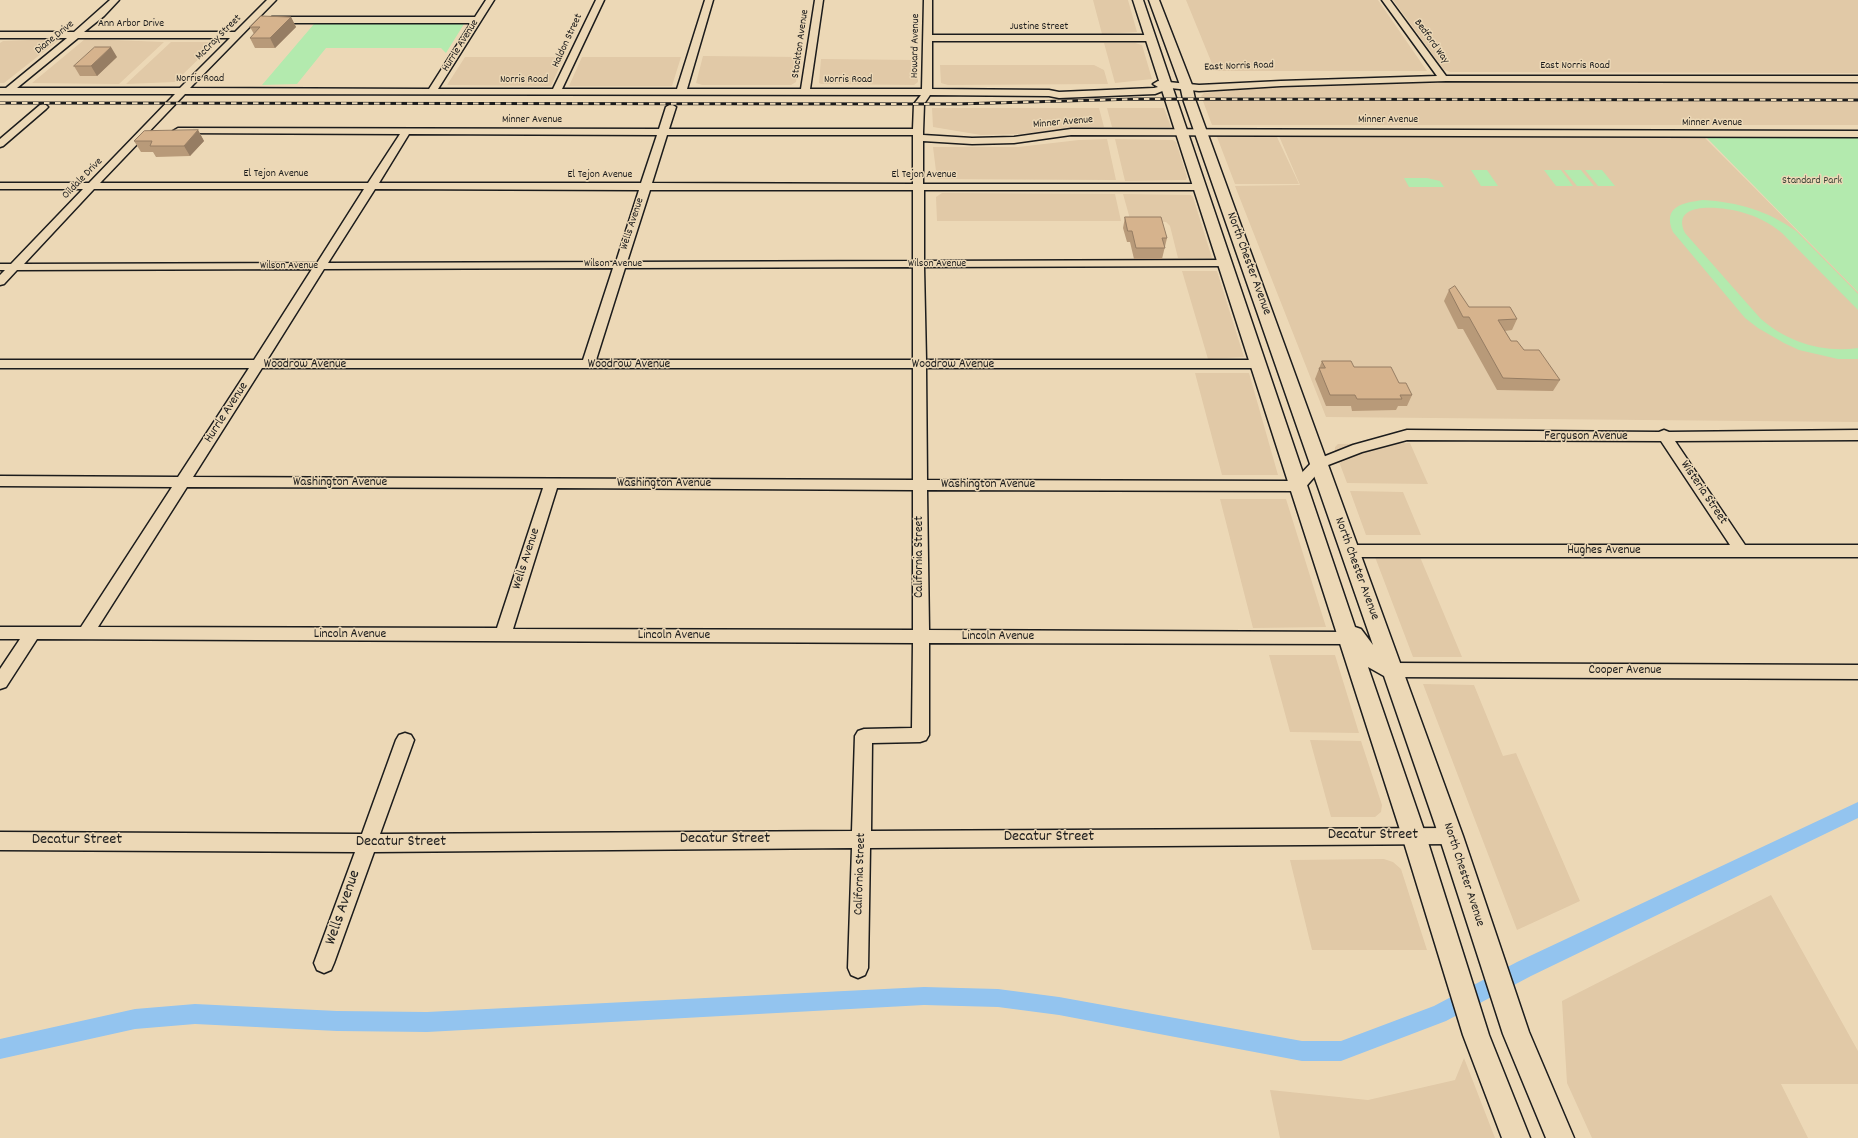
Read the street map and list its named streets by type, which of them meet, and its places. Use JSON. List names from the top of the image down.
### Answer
{
  "streets": {
    "main road": ["North Chester Avenue"],
    "street": [
      "Ann Arbor Drive",
      "Justine Street",
      "Diane Drive",
      "McCray Street",
      "Haldon Street",
      "Bedford Way",
      "Stockton Avenue",
      "Hurrle Avenue",
      "Howard Avenue",
      "East Norris Road",
      "Norris Road",
      "Minner Avenue",
      "El Tejon Avenue",
      "Oildale Drive",
      "Wells Avenue",
      "Wilson Avenue",
      "Woodrow Avenue",
      "Ferguson Avenue",
      "Washington Avenue",
      "Wisteria Street",
      "Hughes Avenue",
      "California Street",
      "Lincoln Avenue",
      "Cooper Avenue",
      "Decatur Street"
    ]
  },
  "crossings": [
    ["Ann Arbor Drive", "Diane Drive"],
    ["Ann Arbor Drive", "McCray Street"],
    ["Justine Street", "Howard Avenue"],
    ["Justine Street", "North Chester Avenue"],
    ["Diane Drive", "Norris Road"],
    ["McCray Street", "Norris Road"],
    ["McCray Street", "Oildale Drive"],
    ["Haldon Street", "Norris Road"],
    ["Bedford Way", "East Norris Road"],
    ["Stockton Avenue", "Norris Road"],
    ["Hurrle Avenue", "Norris Road"],
    ["Hurrle Avenue", "Minner Avenue"],
    ["Hurrle Avenue", "El Tejon Avenue"],
    ["Hurrle Avenue", "Wilson Avenue"],
    ["Hurrle Avenue", "Woodrow Avenue"],
    ["Hurrle Avenue", "Washington Avenue"],
    ["Hurrle Avenue", "Lincoln Avenue"],
    ["Howard Avenue", "Norris Road"],
    ["Howard Avenue", "California Street"],
    ["East Norris Road", "Norris Road"],
    ["East Norris Road", "North Chester Avenue"],
    ["Norris Road", "Oildale Drive"],
    ["Norris Road", "North Chester Avenue"],
    ["Norris Road", "California Street"],
    ["Minner Avenue", "Oildale Drive"],
    ["Minner Avenue", "Wells Avenue"],
    ["Minner Avenue", "North Chester Avenue"],
    ["Minner Avenue", "California Street"],
    ["El Tejon Avenue", "Oildale Drive"],
    ["El Tejon Avenue", "Wells Avenue"],
    ["El Tejon Avenue", "North Chester Avenue"],
    ["El Tejon Avenue", "California Street"],
    ["Oildale Drive", "Wilson Avenue"],
    ["Wells Avenue", "Wilson Avenue"],
    ["Wells Avenue", "Woodrow Avenue"],
    ["Wells Avenue", "Washington Avenue"],
    ["Wells Avenue", "Lincoln Avenue"],
    ["Wells Avenue", "Decatur Street"],
    ["Wilson Avenue", "North Chester Avenue"],
    ["Wilson Avenue", "California Street"],
    ["North Chester Avenue", "Woodrow Avenue"],
    ["North Chester Avenue", "Ferguson Avenue"],
    ["North Chester Avenue", "Washington Avenue"],
    ["North Chester Avenue", "Hughes Avenue"],
    ["North Chester Avenue", "Lincoln Avenue"],
    ["North Chester Avenue", "Cooper Avenue"],
    ["North Chester Avenue", "Decatur Street"],
    ["Woodrow Avenue", "California Street"],
    ["Ferguson Avenue", "Wisteria Street"],
    ["Washington Avenue", "California Street"],
    ["Wisteria Street", "Hughes Avenue"],
    ["California Street", "Lincoln Avenue"],
    ["California Street", "Decatur Street"]
  ],
  "parks": ["Standard Park"]
}
